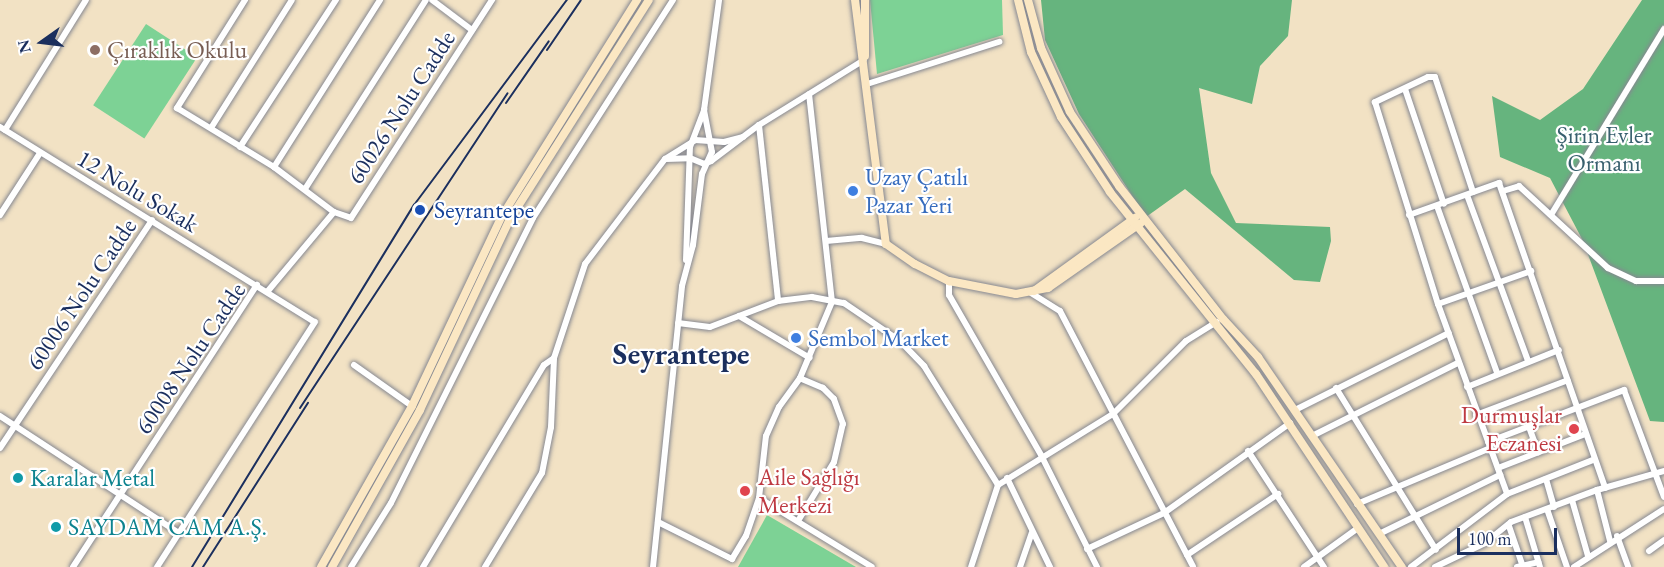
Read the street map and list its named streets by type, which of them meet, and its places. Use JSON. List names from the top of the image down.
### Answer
{
  "streets": {
    "street": [
      "60026 Nolu Cadde",
      "12 Nolu Sokak",
      "60006 Nolu Cadde",
      "60008 Nolu Cadde"
    ]
  },
  "crossings": [
    ["12 Nolu Sokak", "60006 Nolu Cadde"],
    ["12 Nolu Sokak", "60008 Nolu Cadde"]
  ],
  "districts": ["Seyrantepe"],
  "parks": ["Şirin Evler Ormanı"],
  "places": [
    "Çıraklık Okulu",
    "Uzay Çatılı Pazar Yeri",
    "Seyrantepe",
    "Sembol Market",
    "Durmuşlar Eczanesi",
    "Karalar Metal",
    "Aile Sağlığı Merkezi",
    "SAYDAM CAM A.Ş."
  ],
  "scale_bar": "100 m",
  "north": "left"
}
